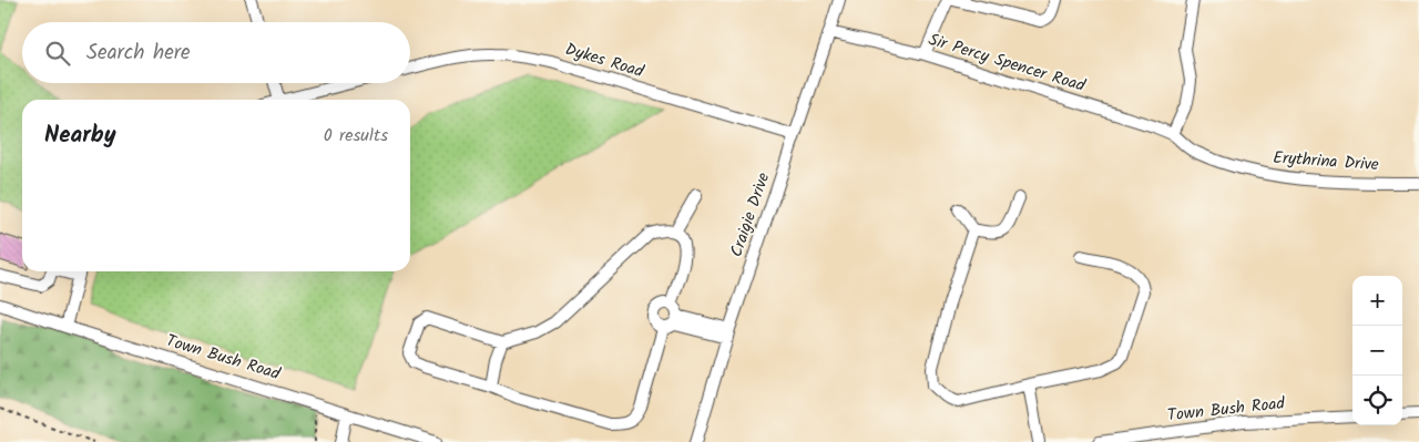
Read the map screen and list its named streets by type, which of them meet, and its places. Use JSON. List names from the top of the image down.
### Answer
{
  "streets": {
    "street": [
      "Dykes Road",
      "Sir Percy Spencer Road",
      "Erythrina Drive",
      "Craigie Drive",
      "Town Bush Road"
    ]
  },
  "crossings": [
    ["Dykes Road", "Craigie Drive"],
    ["Sir Percy Spencer Road", "Erythrina Drive"],
    ["Sir Percy Spencer Road", "Craigie Drive"]
  ],
  "page": {
    "search": "Search here",
    "heading": ["Nearby", "0 results"],
    "map_buttons": ["+", "−"]
  }
}
